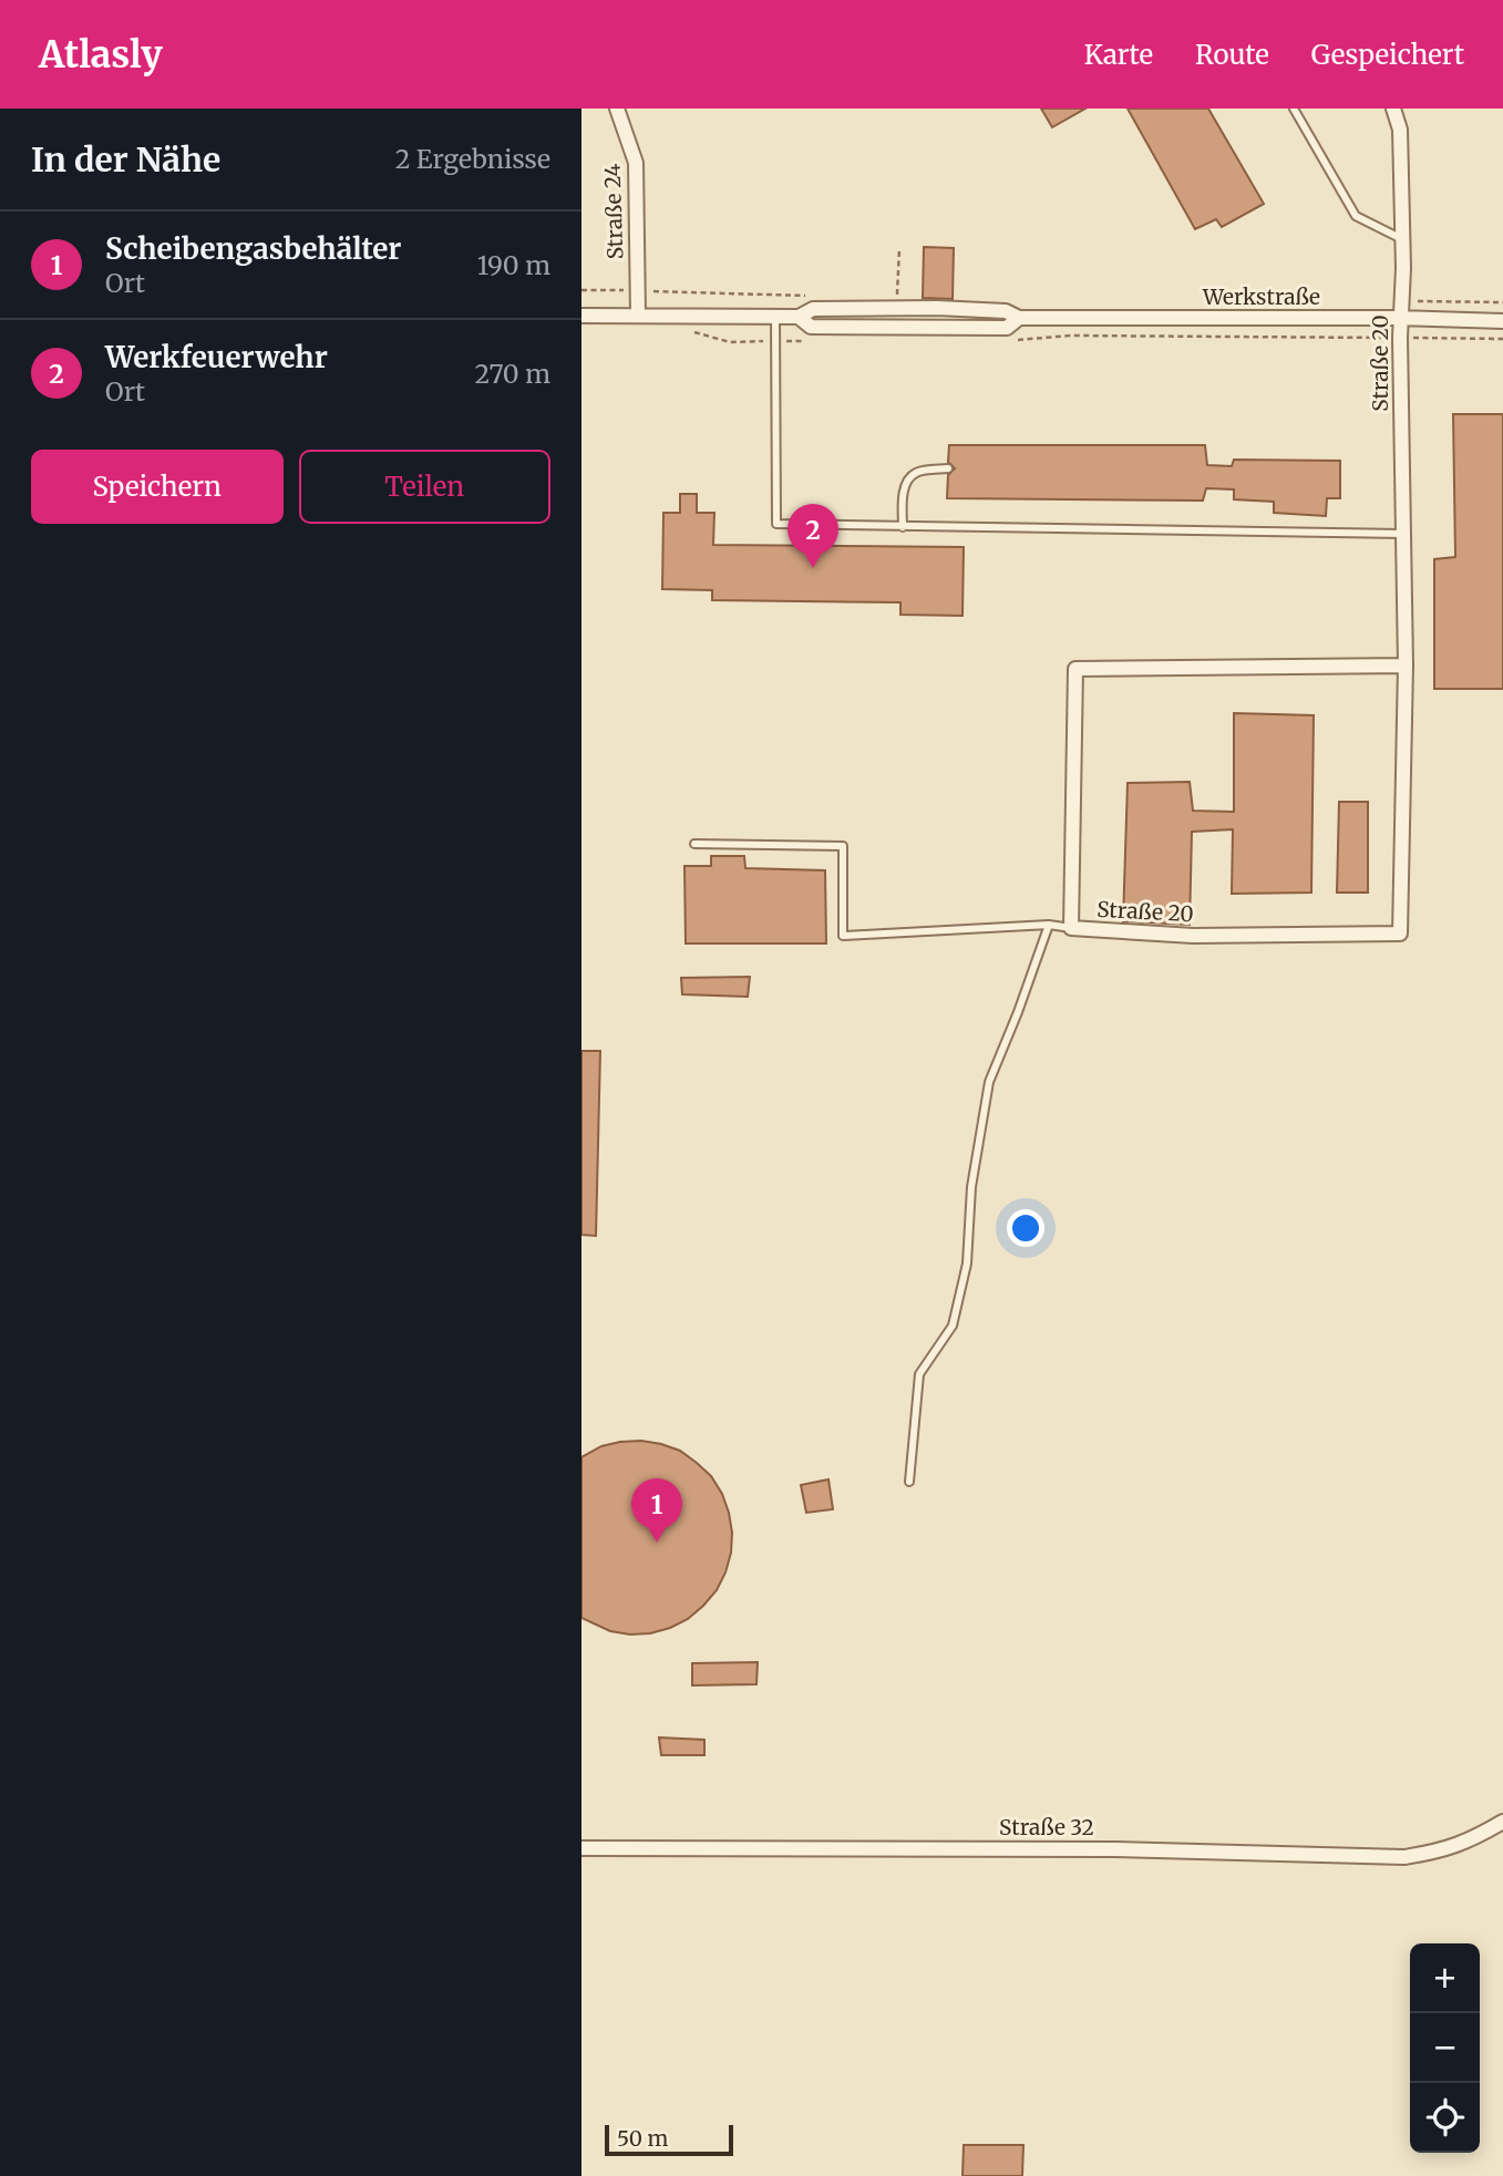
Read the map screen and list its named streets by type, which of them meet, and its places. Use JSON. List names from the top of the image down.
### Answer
{
  "streets": {
    "street": [
      "Straße 24",
      "Werkstraße",
      "Straße 20",
      "Straße 32"
    ]
  },
  "crossings": [
    ["Straße 24", "Werkstraße"],
    ["Werkstraße", "Straße 20"]
  ],
  "scale_bar": "50 m",
  "page": {
    "header": "Atlasly",
    "nav": ["Karte", "Route", "Gespeichert"],
    "heading": ["In der Nähe", "2 Ergebnisse"],
    "list": [
      {
        "mark": "1",
        "name": "Scheibengasbehälter",
        "note": "Ort",
        "value": "190 m"
      },
      {
        "mark": "2",
        "name": "Werkfeuerwehr",
        "note": "Ort",
        "value": "270 m"
      }
    ],
    "buttons": ["Speichern", "Teilen"],
    "pins": ["2", "1"],
    "map_buttons": ["+", "−"],
    "scale": "50 m"
  }
}
